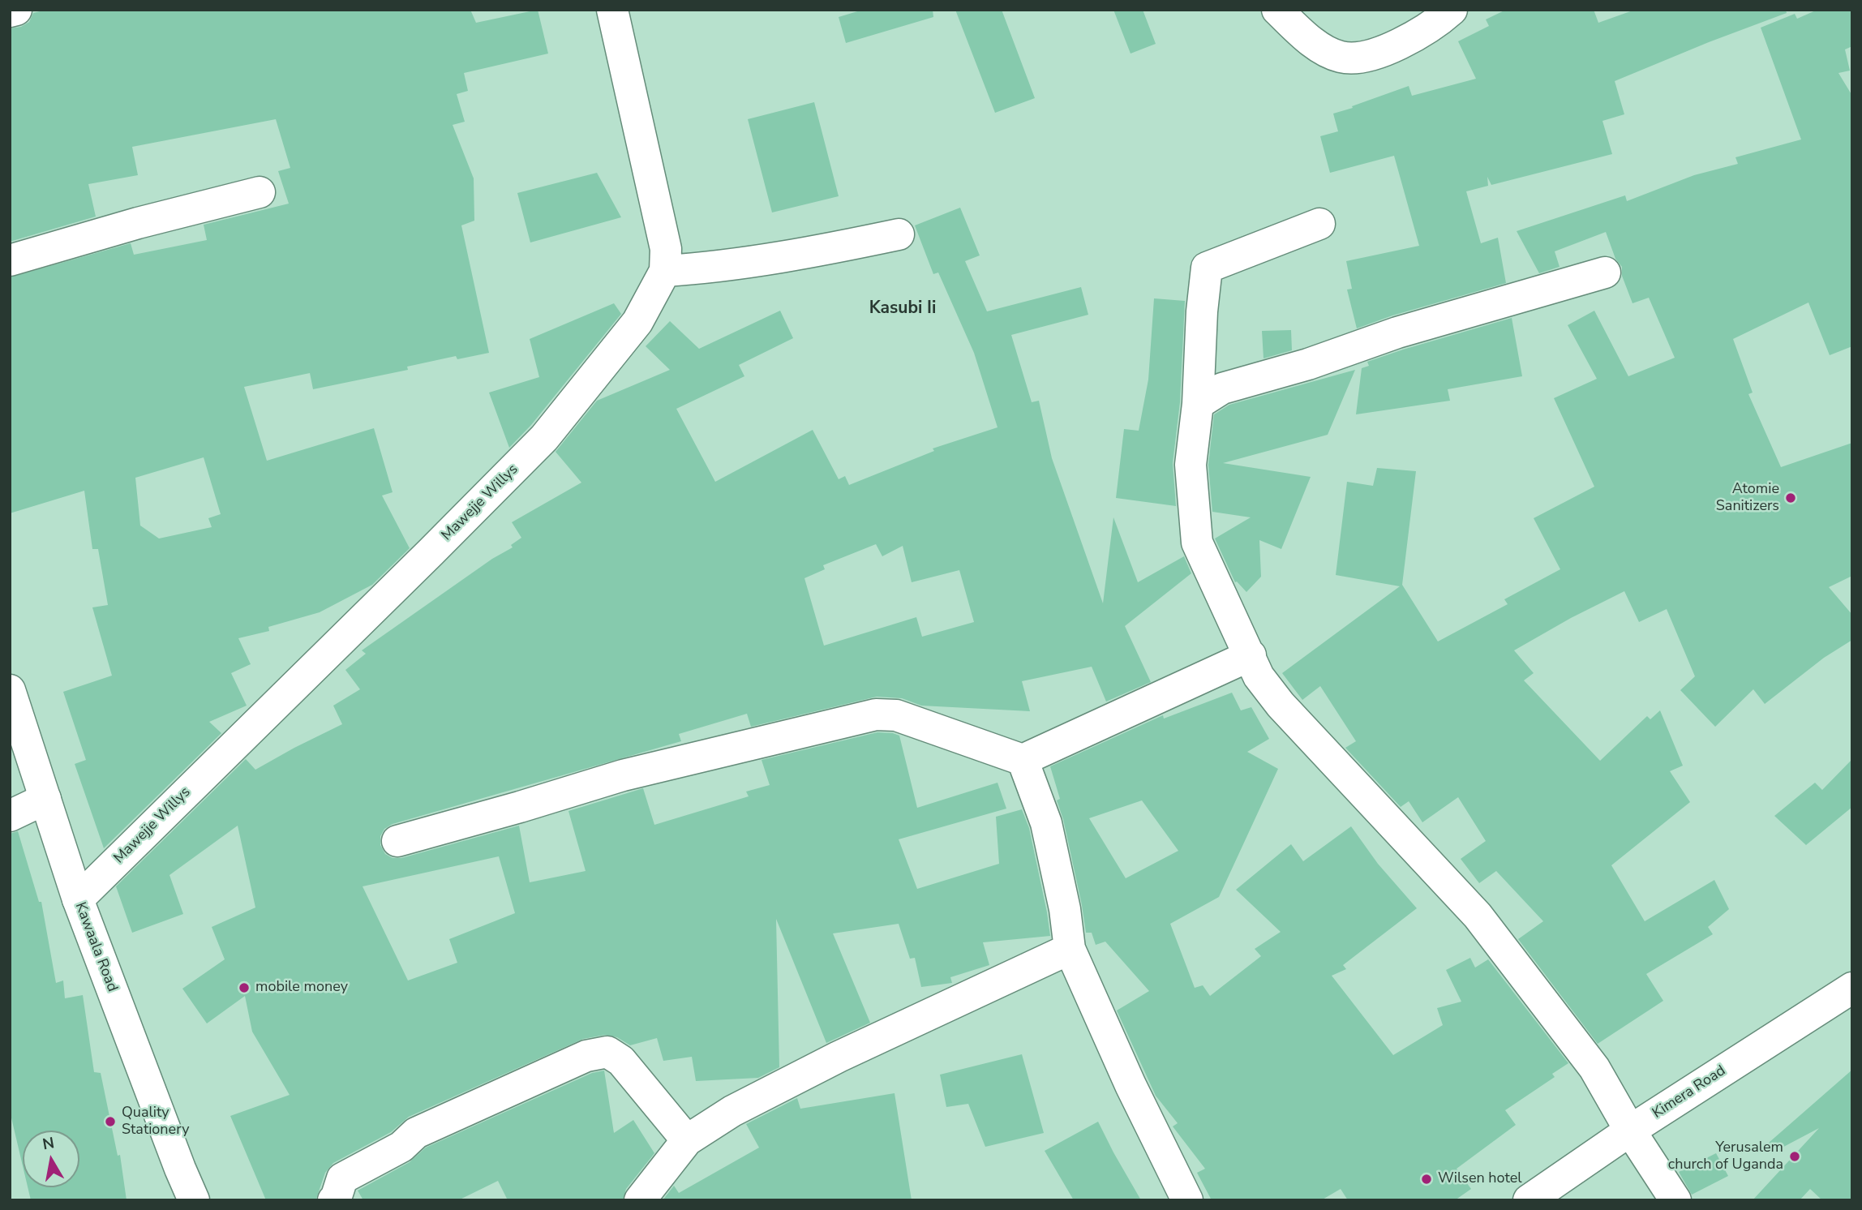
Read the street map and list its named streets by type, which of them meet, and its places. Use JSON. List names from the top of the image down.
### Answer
{
  "streets": {
    "street": ["Mawejje Willys", "Kawaala Road", "Kimera Road"]
  },
  "crossings": [
    ["Mawejje Willys", "Kawaala Road"]
  ],
  "districts": ["Kasubi Ii"],
  "places": [
    "Atomie Sanitizers",
    "mobile money",
    "Quality Stationery",
    "Yerusalem church of Uganda",
    "Wilsen hotel"
  ],
  "north": "top"
}
